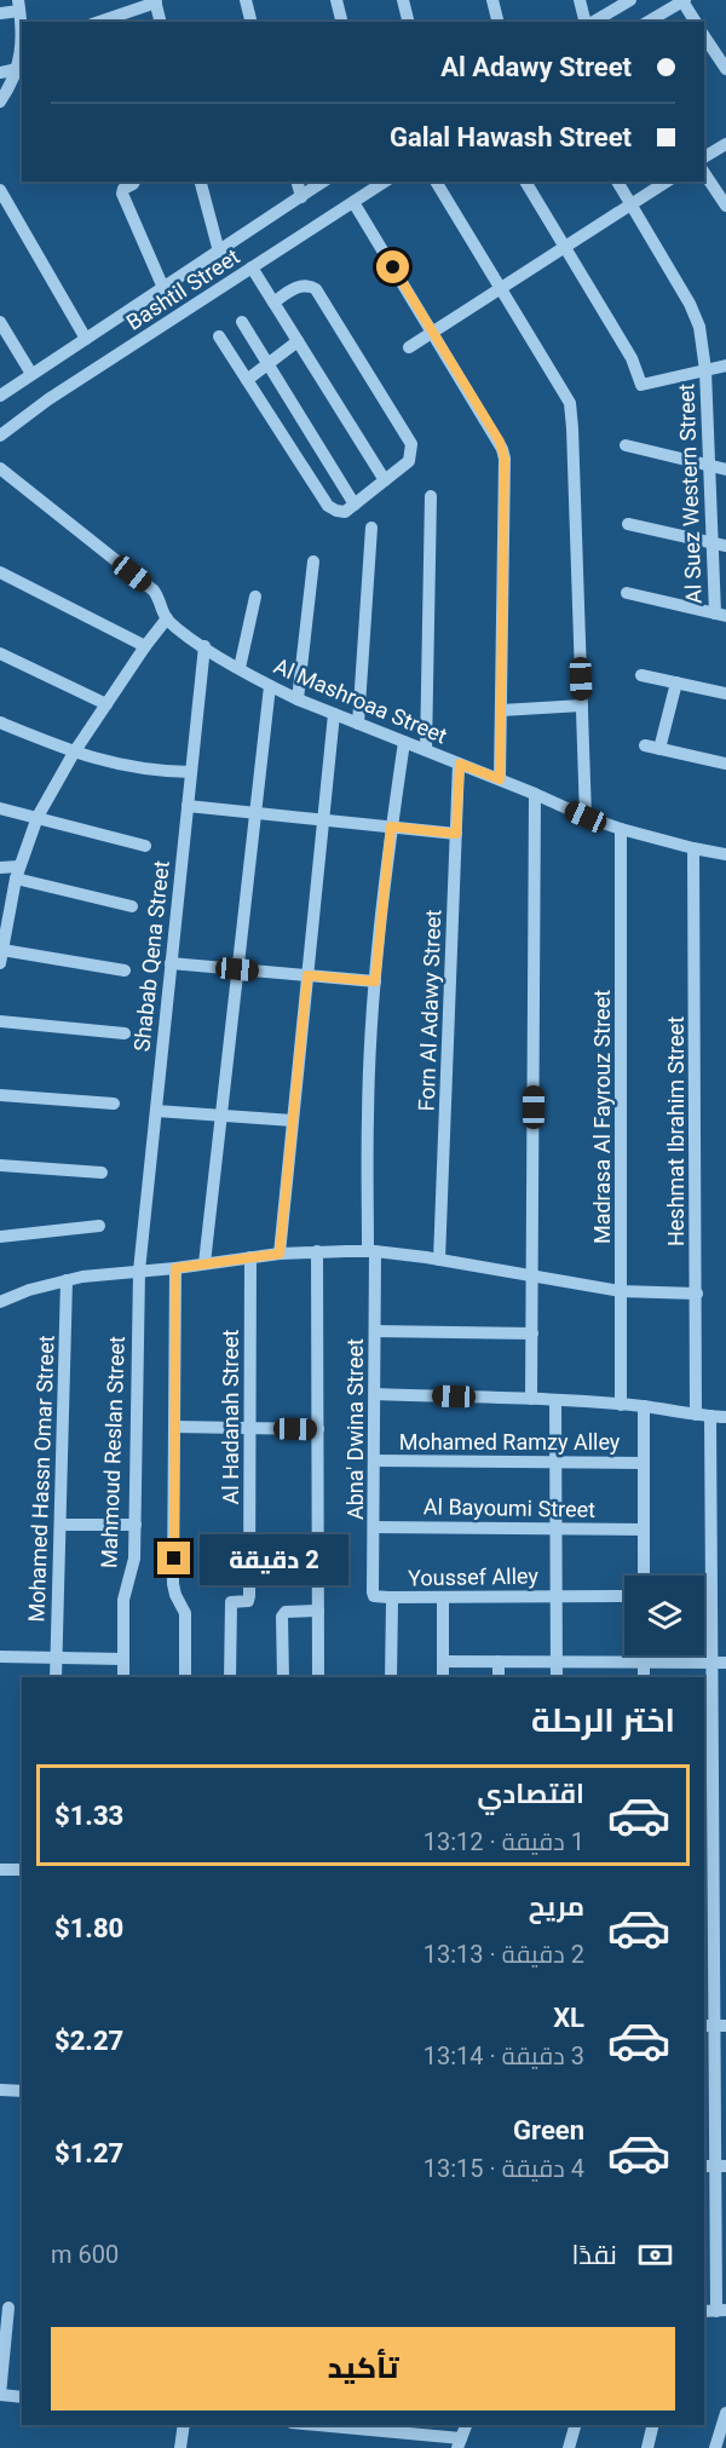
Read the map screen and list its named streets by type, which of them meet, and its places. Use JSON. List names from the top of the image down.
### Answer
{
  "streets": {
    "street": [
      "Bashtil Street",
      "Al Suez Western Street",
      "Al Mashroaa Street",
      "Shabab Qena Street",
      "Forn Al Adawy Street",
      "Madrasa Al Fayrouz Street",
      "Heshmat Ibrahim Street",
      "Al Hadanah Street",
      "Abna' Dwina Street",
      "Mohamed Ramzy Alley",
      "Mahmoud Reslan Street",
      "Mohamed Hassn Omar Street",
      "Al Bayoumi Street",
      "Youssef Alley"
    ]
  },
  "crossings": [
    ["Al Mashroaa Street", "Shabab Qena Street"],
    ["Al Mashroaa Street", "Forn Al Adawy Street"],
    ["Al Mashroaa Street", "Madrasa Al Fayrouz Street"],
    ["Al Mashroaa Street", "Heshmat Ibrahim Street"],
    ["Al Mashroaa Street", "Abna' Dwina Street"],
    ["Shabab Qena Street", "Mahmoud Reslan Street"],
    ["Abna' Dwina Street", "Mohamed Ramzy Alley"],
    ["Abna' Dwina Street", "Al Bayoumi Street"],
    ["Abna' Dwina Street", "Youssef Alley"]
  ],
  "page": {
    "banner": ["Al Adawy Street", "Galal Hawash Street"],
    "bubble": "2 دقيقة",
    "heading": "اختر الرحلة",
    "list": [
      {
        "name": "اقتصادي",
        "note": "1 دقيقة · 13:12",
        "value": "$1.33"
      },
      {
        "name": "مريح",
        "note": "2 دقيقة · 13:13",
        "value": "$1.80"
      },
      {
        "name": "XL",
        "note": "3 دقيقة · 13:14",
        "value": "$2.27"
      },
      {
        "name": "Green",
        "note": "4 دقيقة · 13:15",
        "value": "$1.27"
      }
    ],
    "pay": ["نقدًا", "600 m"],
    "buttons": "تأكيد"
  }
}
